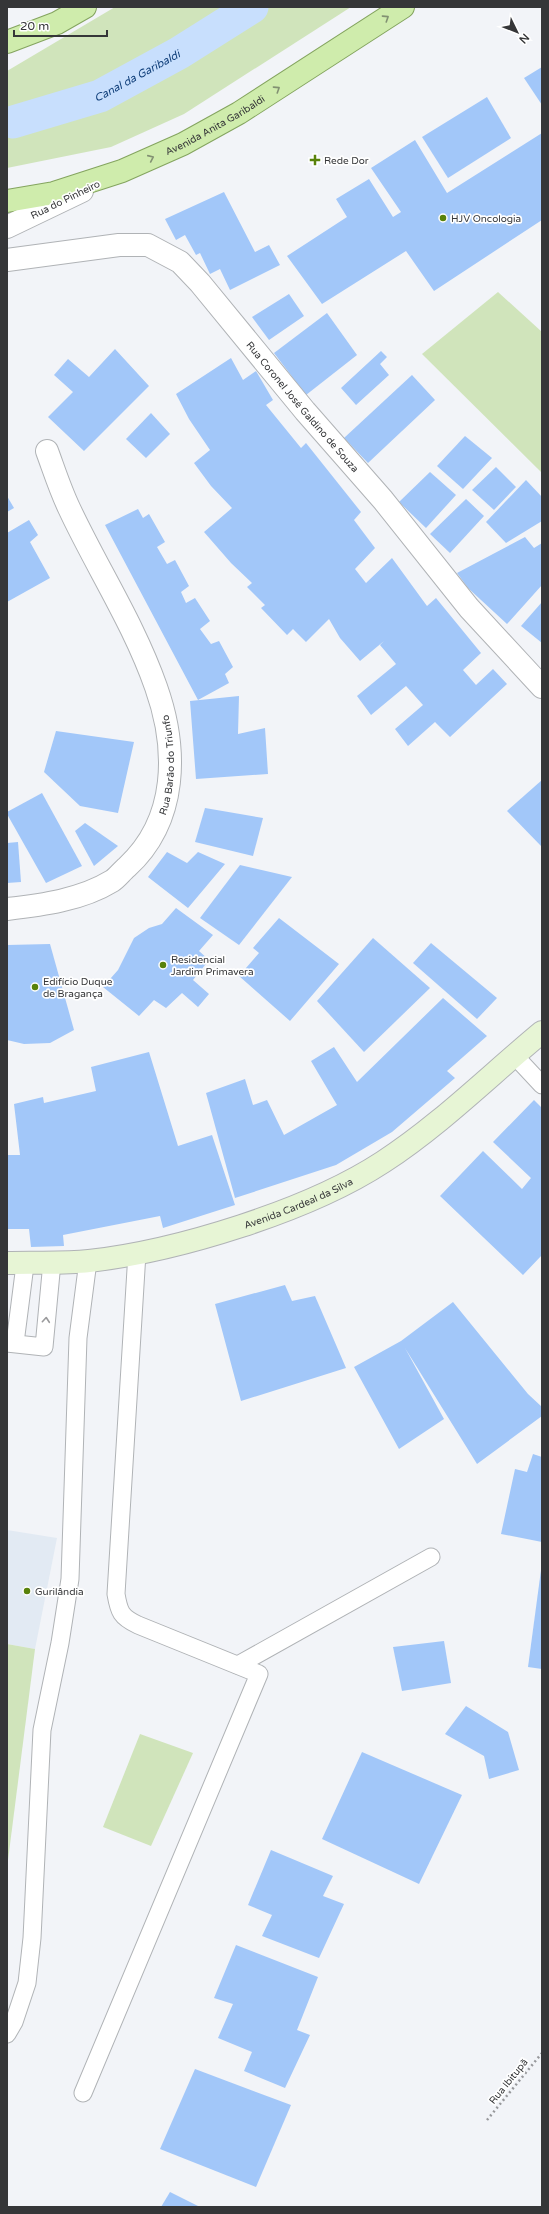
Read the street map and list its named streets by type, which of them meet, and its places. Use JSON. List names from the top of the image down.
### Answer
{
  "streets": {
    "main road": ["Avenida Anita Garibaldi", "Avenida Cardeal da Silva"],
    "street": ["Rua do Pinheiro", "Rua Coronel José Galdino de Souza", "Rua Barão do Triunfo"],
    "path": ["Rua Ibitupã"]
  },
  "crossings": [
    ["Avenida Anita Garibaldi", "Rua do Pinheiro"]
  ],
  "one_way": ["Avenida Anita Garibaldi"],
  "water": ["Canal da Garibaldi"],
  "places": {
    "health": ["Rede Dor"],
    "other": [
      "HJV Oncologia",
      "Residencial Jardim Primavera",
      "Edifício Duque de Bragança",
      "Gurilândia"
    ]
  },
  "scale_bar": "20 m",
  "north": "bottom right"
}
